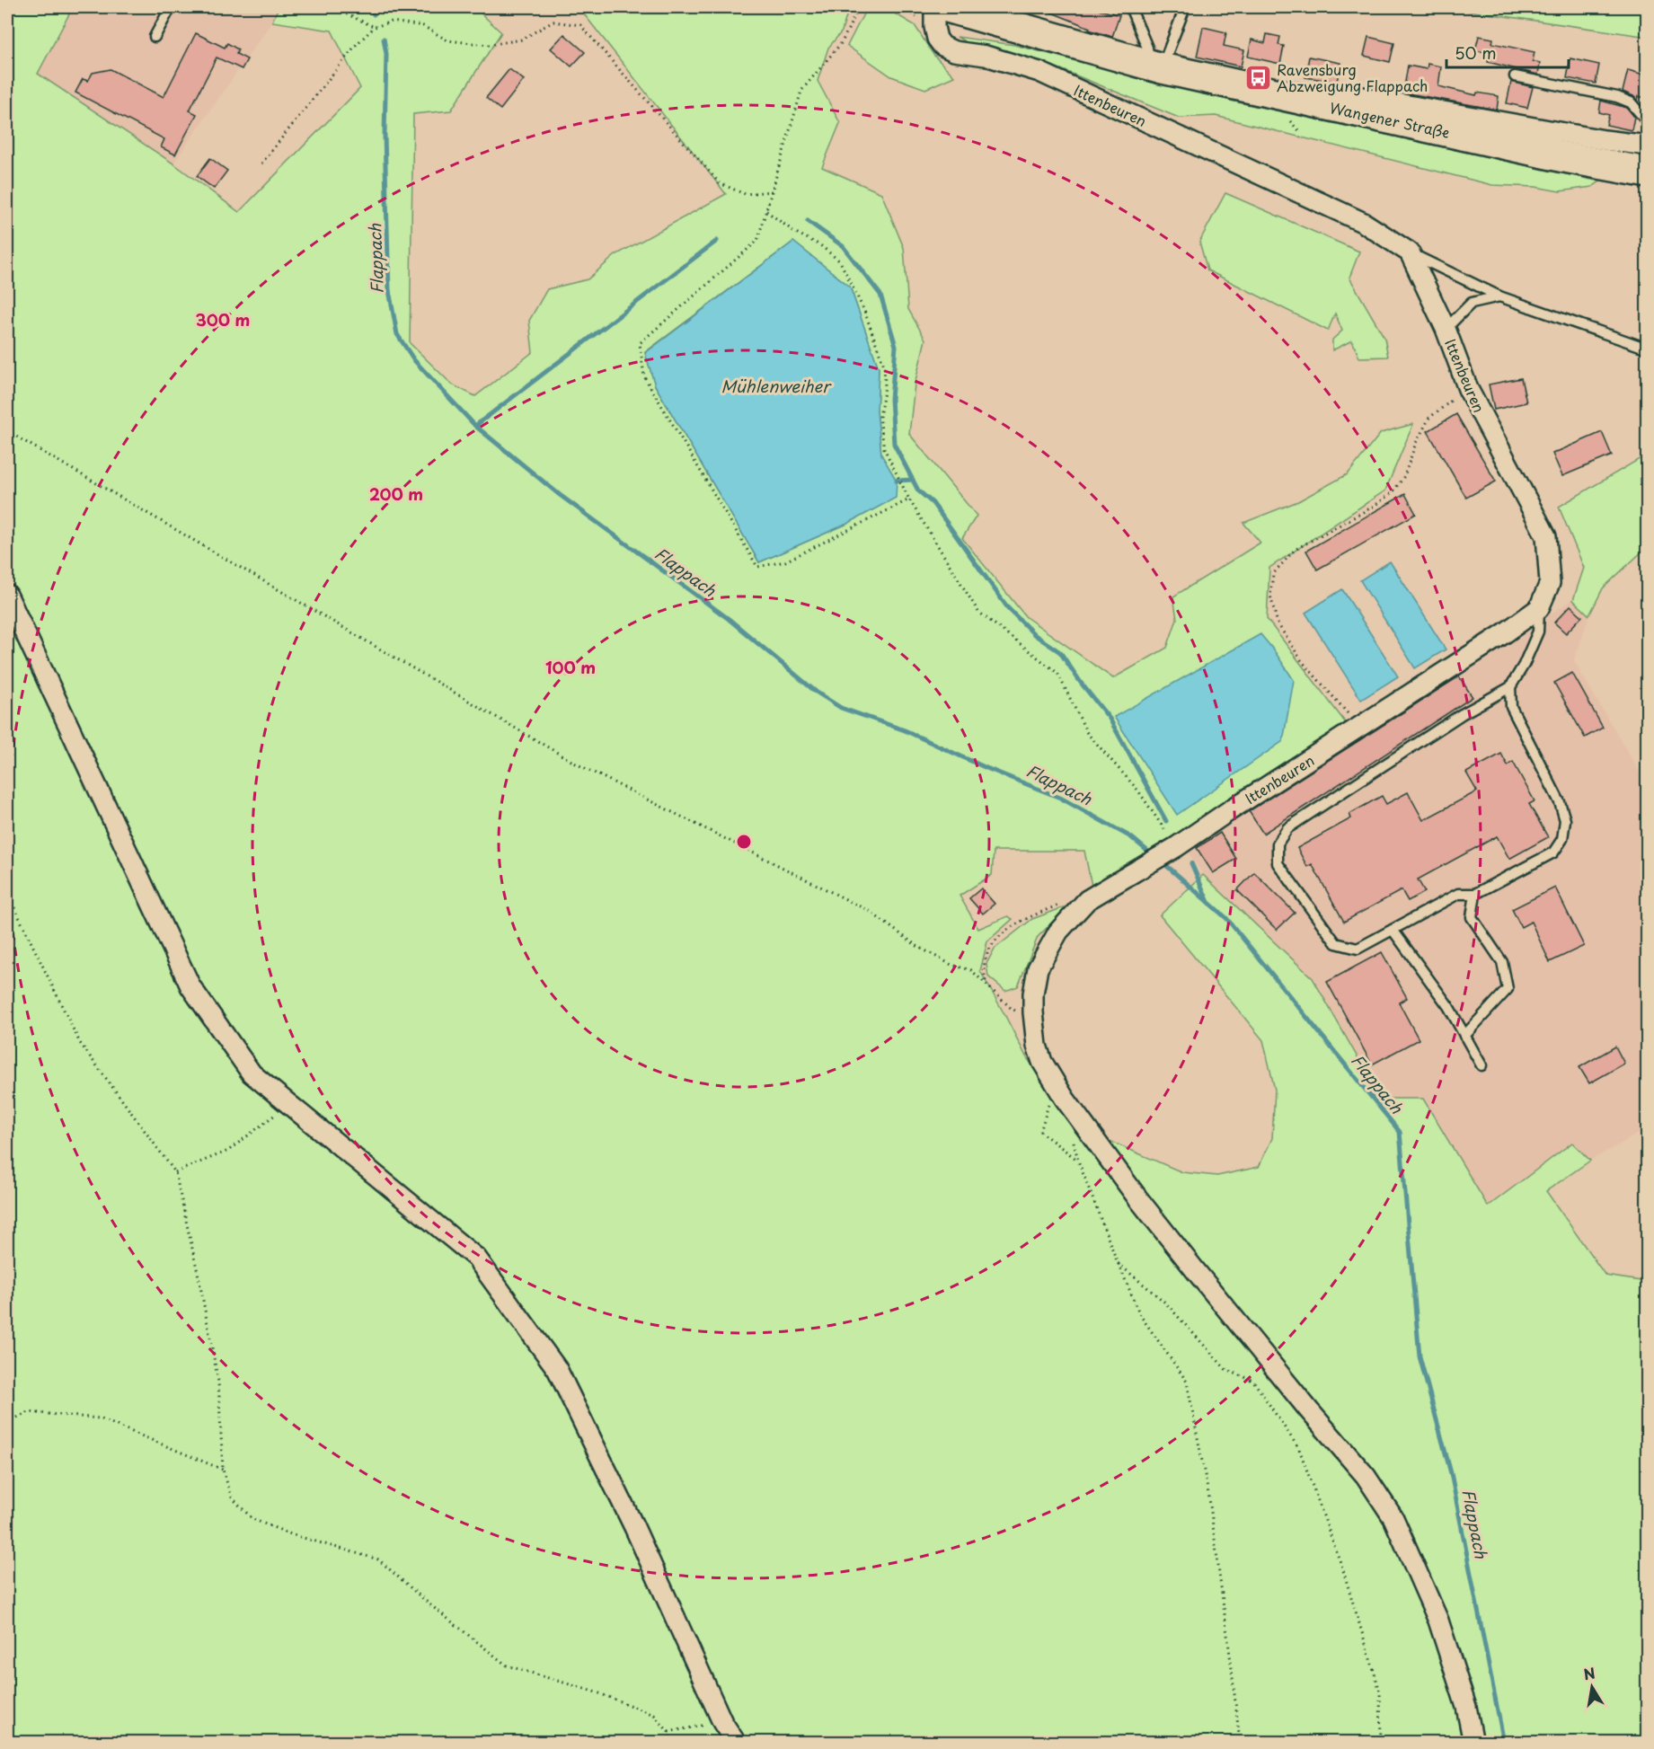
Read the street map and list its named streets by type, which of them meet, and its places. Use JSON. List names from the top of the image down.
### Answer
{
  "streets": {
    "main road": ["Wangener Straße"],
    "street": ["Ittenbeuren"]
  },
  "water": ["Flappach", "Mühlenweiher"],
  "places": {
    "bus stop": ["Ravensburg Abzweigung Flappach"]
  },
  "scale_bar": "50 m",
  "north": "top",
  "rings": ["300 m", "200 m", "100 m"]
}
